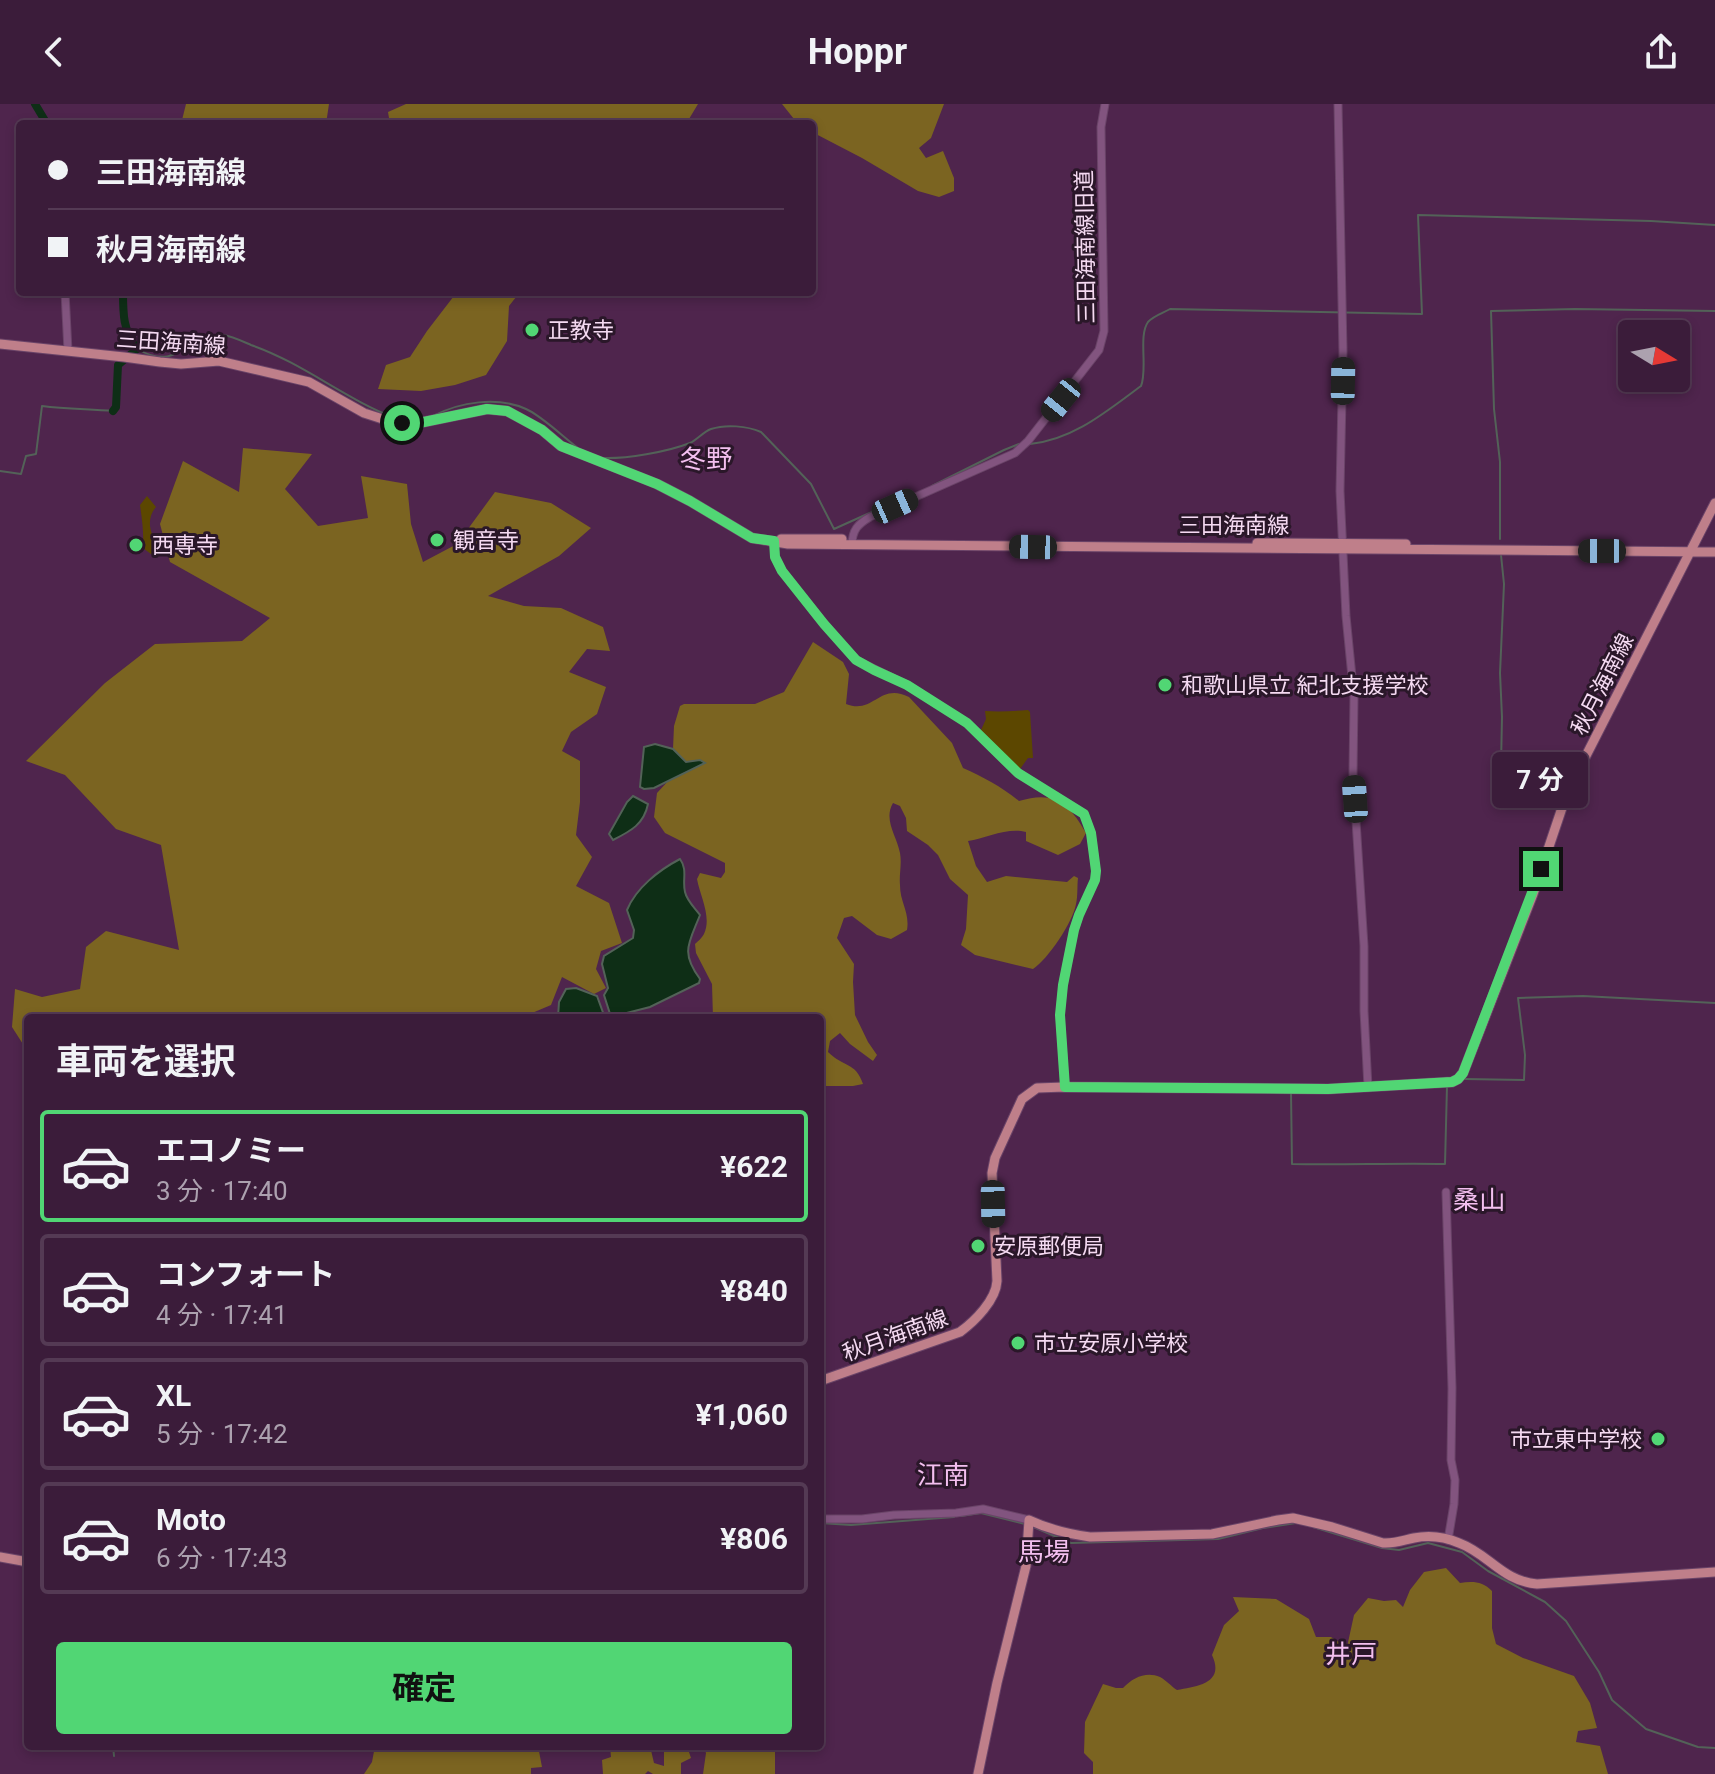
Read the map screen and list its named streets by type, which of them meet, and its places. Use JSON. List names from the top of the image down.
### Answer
{
  "streets": {
    "main road": ["三田海南線", "秋月海南線"],
    "street": ["三田海南線旧道"]
  },
  "crossings": [
    ["三田海南線旧道", "三田海南線"],
    ["三田海南線", "秋月海南線"]
  ],
  "districts": [
    "冬野",
    "桑山",
    "江南",
    "馬場",
    "井戸"
  ],
  "places": [
    "正教寺",
    "観音寺",
    "西専寺",
    "和歌山県立 紀北支援学校",
    "安原郵便局",
    "市立安原小学校",
    "市立東中学校"
  ],
  "north": "right",
  "page": {
    "header": "Hoppr",
    "banner": ["三田海南線", "秋月海南線"],
    "bubble": "7 分",
    "heading": "車両を選択",
    "list": [
      {
        "name": "エコノミー",
        "note": "3 分 · 17:40",
        "value": "¥622"
      },
      {
        "name": "コンフォート",
        "note": "4 分 · 17:41",
        "value": "¥840"
      },
      {
        "name": "XL",
        "note": "5 分 · 17:42",
        "value": "¥1,060"
      },
      {
        "name": "Moto",
        "note": "6 分 · 17:43",
        "value": "¥806"
      }
    ],
    "buttons": "確定"
  }
}
